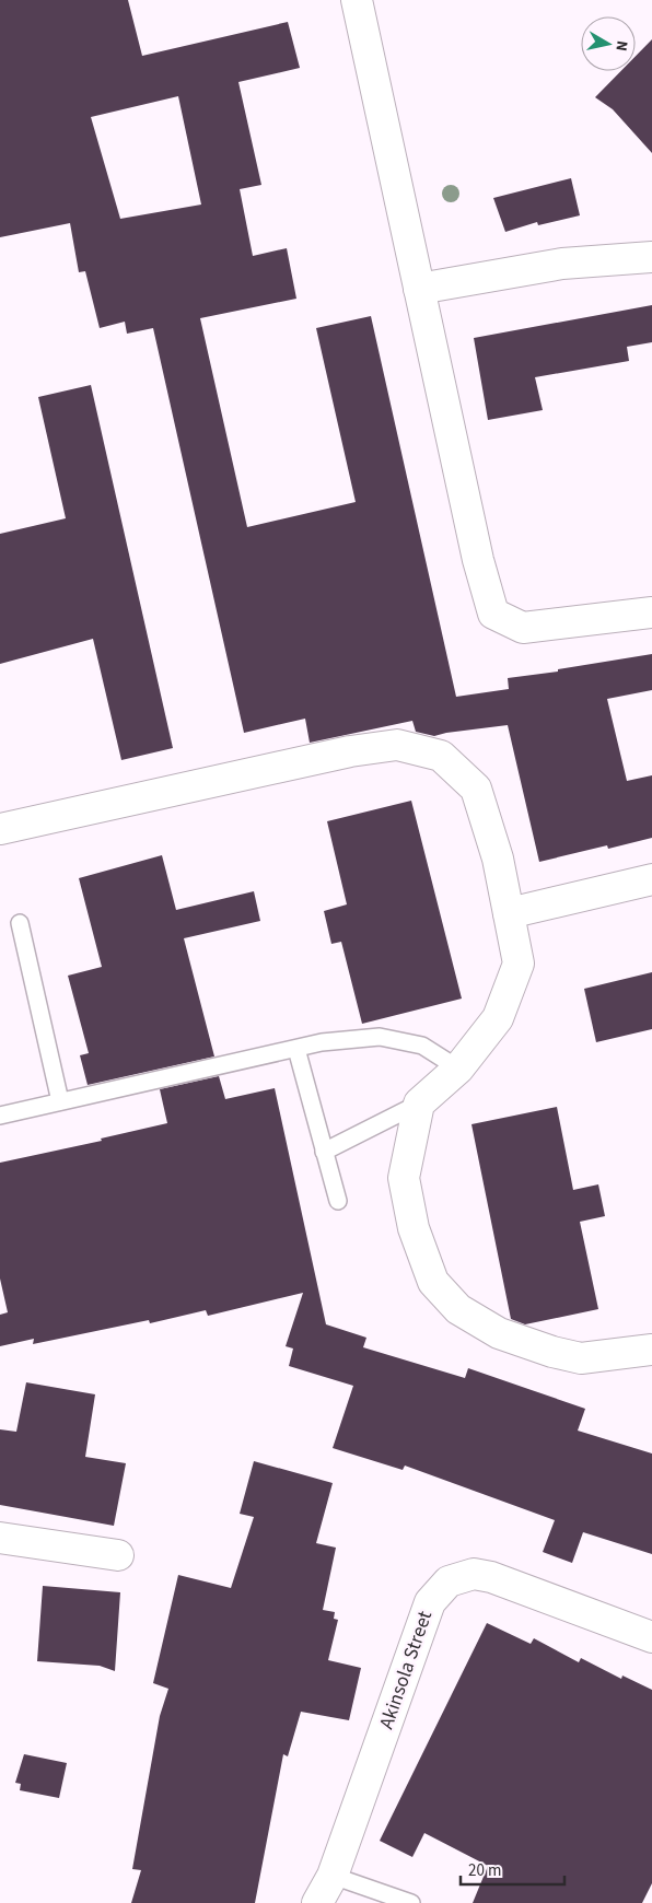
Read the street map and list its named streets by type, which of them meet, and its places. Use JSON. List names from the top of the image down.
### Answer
{
  "streets": {
    "street": ["Akinsola Street"]
  },
  "scale_bar": "20 m",
  "north": "right"
}
